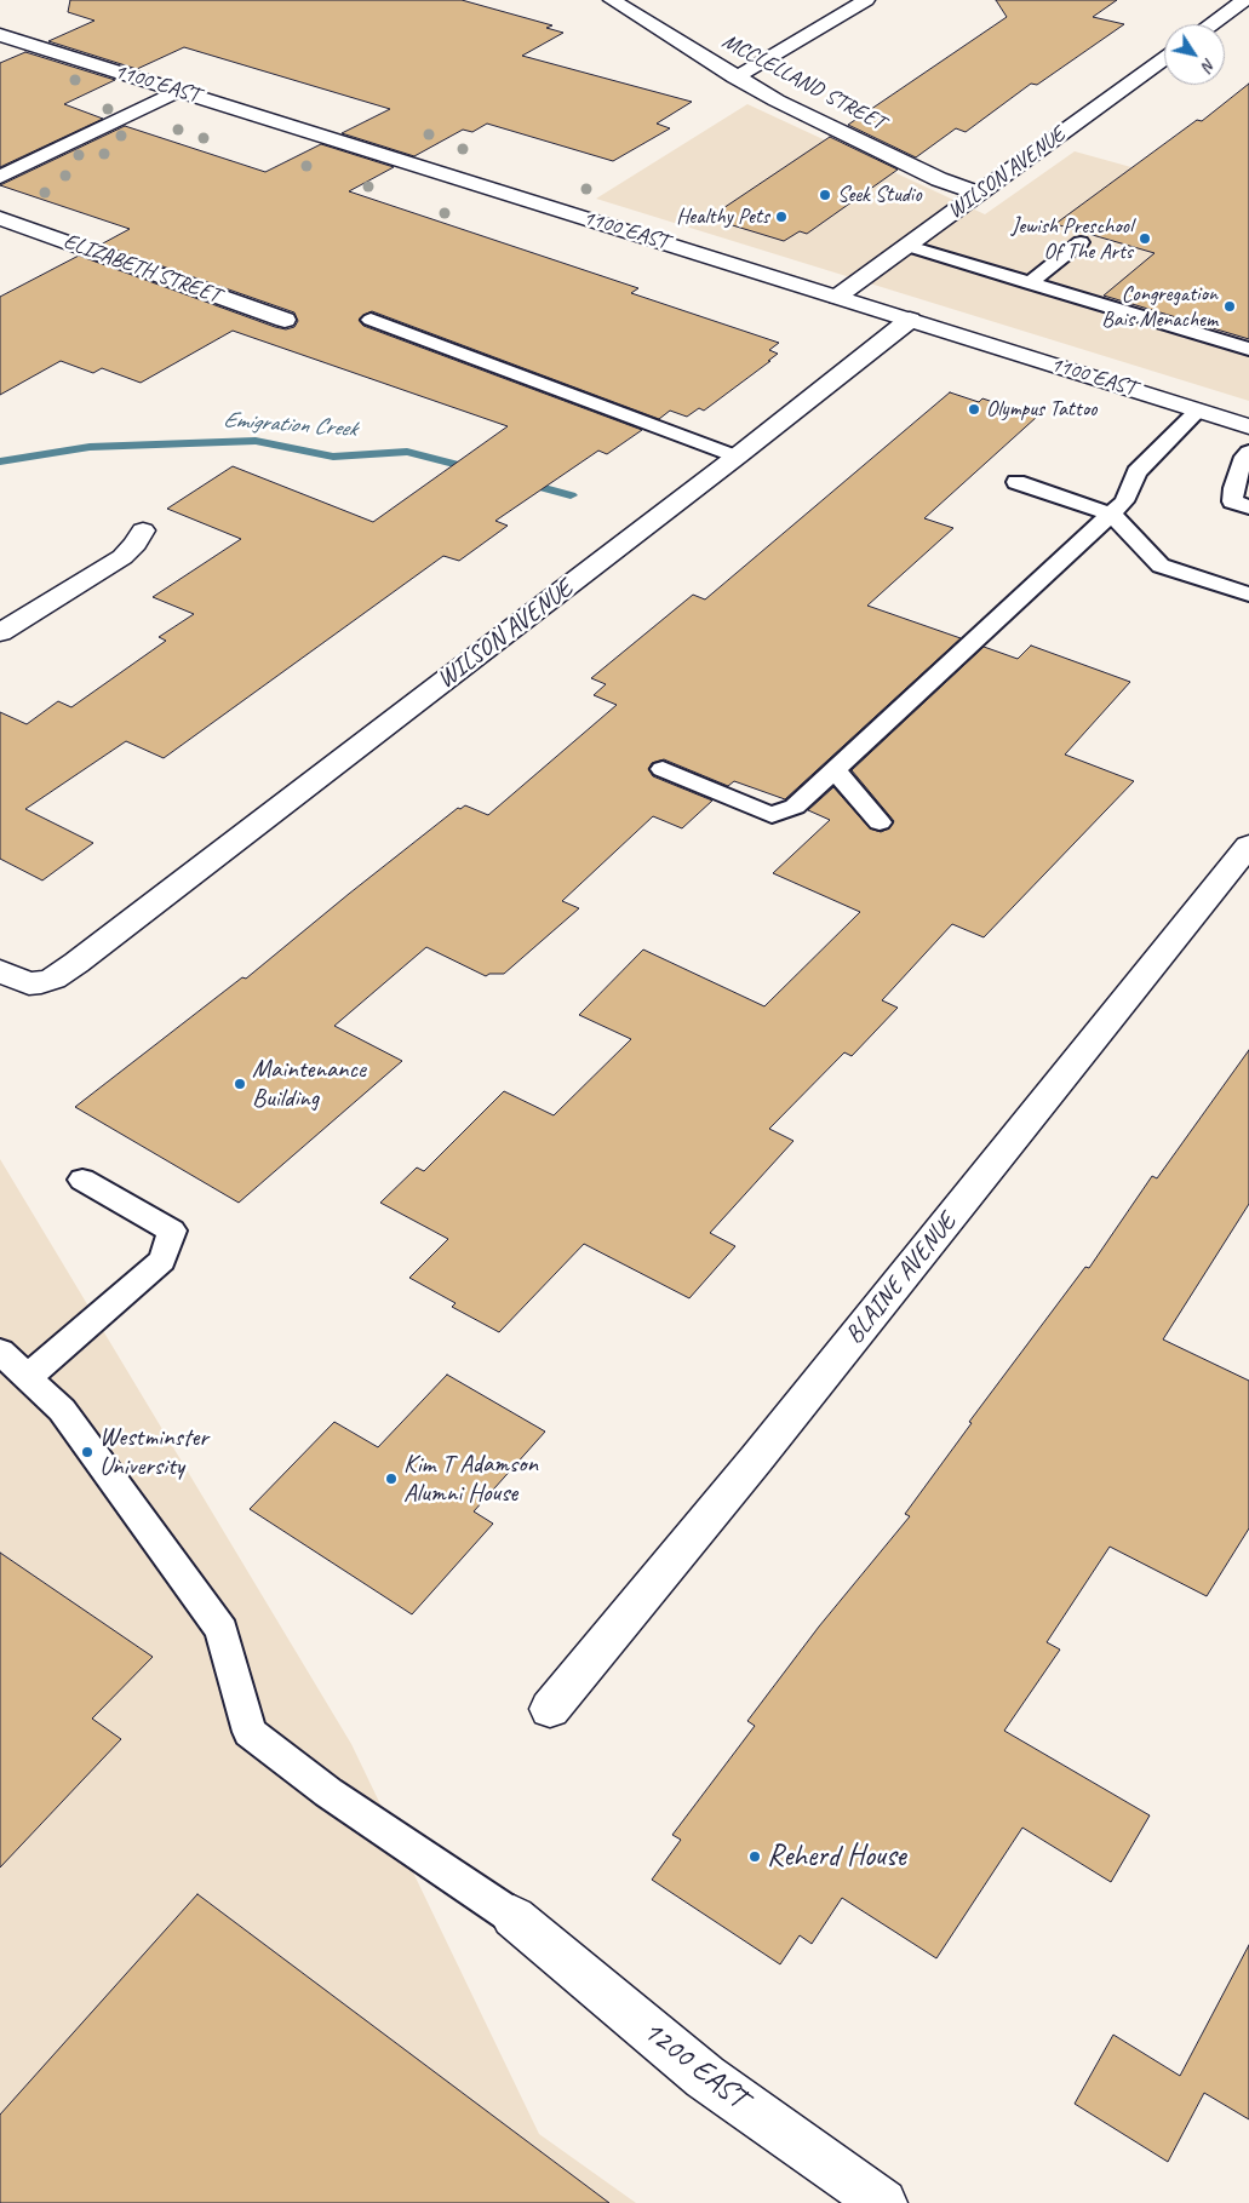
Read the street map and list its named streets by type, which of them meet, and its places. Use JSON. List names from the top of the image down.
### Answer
{
  "streets": {
    "street": [
      "MCCLELLAND STREET",
      "1100 EAST",
      "WILSON AVENUE",
      "ELIZABETH STREET",
      "BLAINE AVENUE",
      "1200 EAST"
    ]
  },
  "crossings": [
    ["MCCLELLAND STREET", "WILSON AVENUE"],
    ["1100 EAST", "WILSON AVENUE"]
  ],
  "water": ["Emigration Creek"],
  "places": [
    "Seek Studio",
    "Healthy Pets",
    "Jewish Preschool Of The Arts",
    "Congregation Bais Menachem",
    "Olympus Tattoo",
    "Maintenance Building",
    "Westminster University",
    "Kim T Adamson Alumni House",
    "Reherd House"
  ],
  "north": "bottom right"
}
